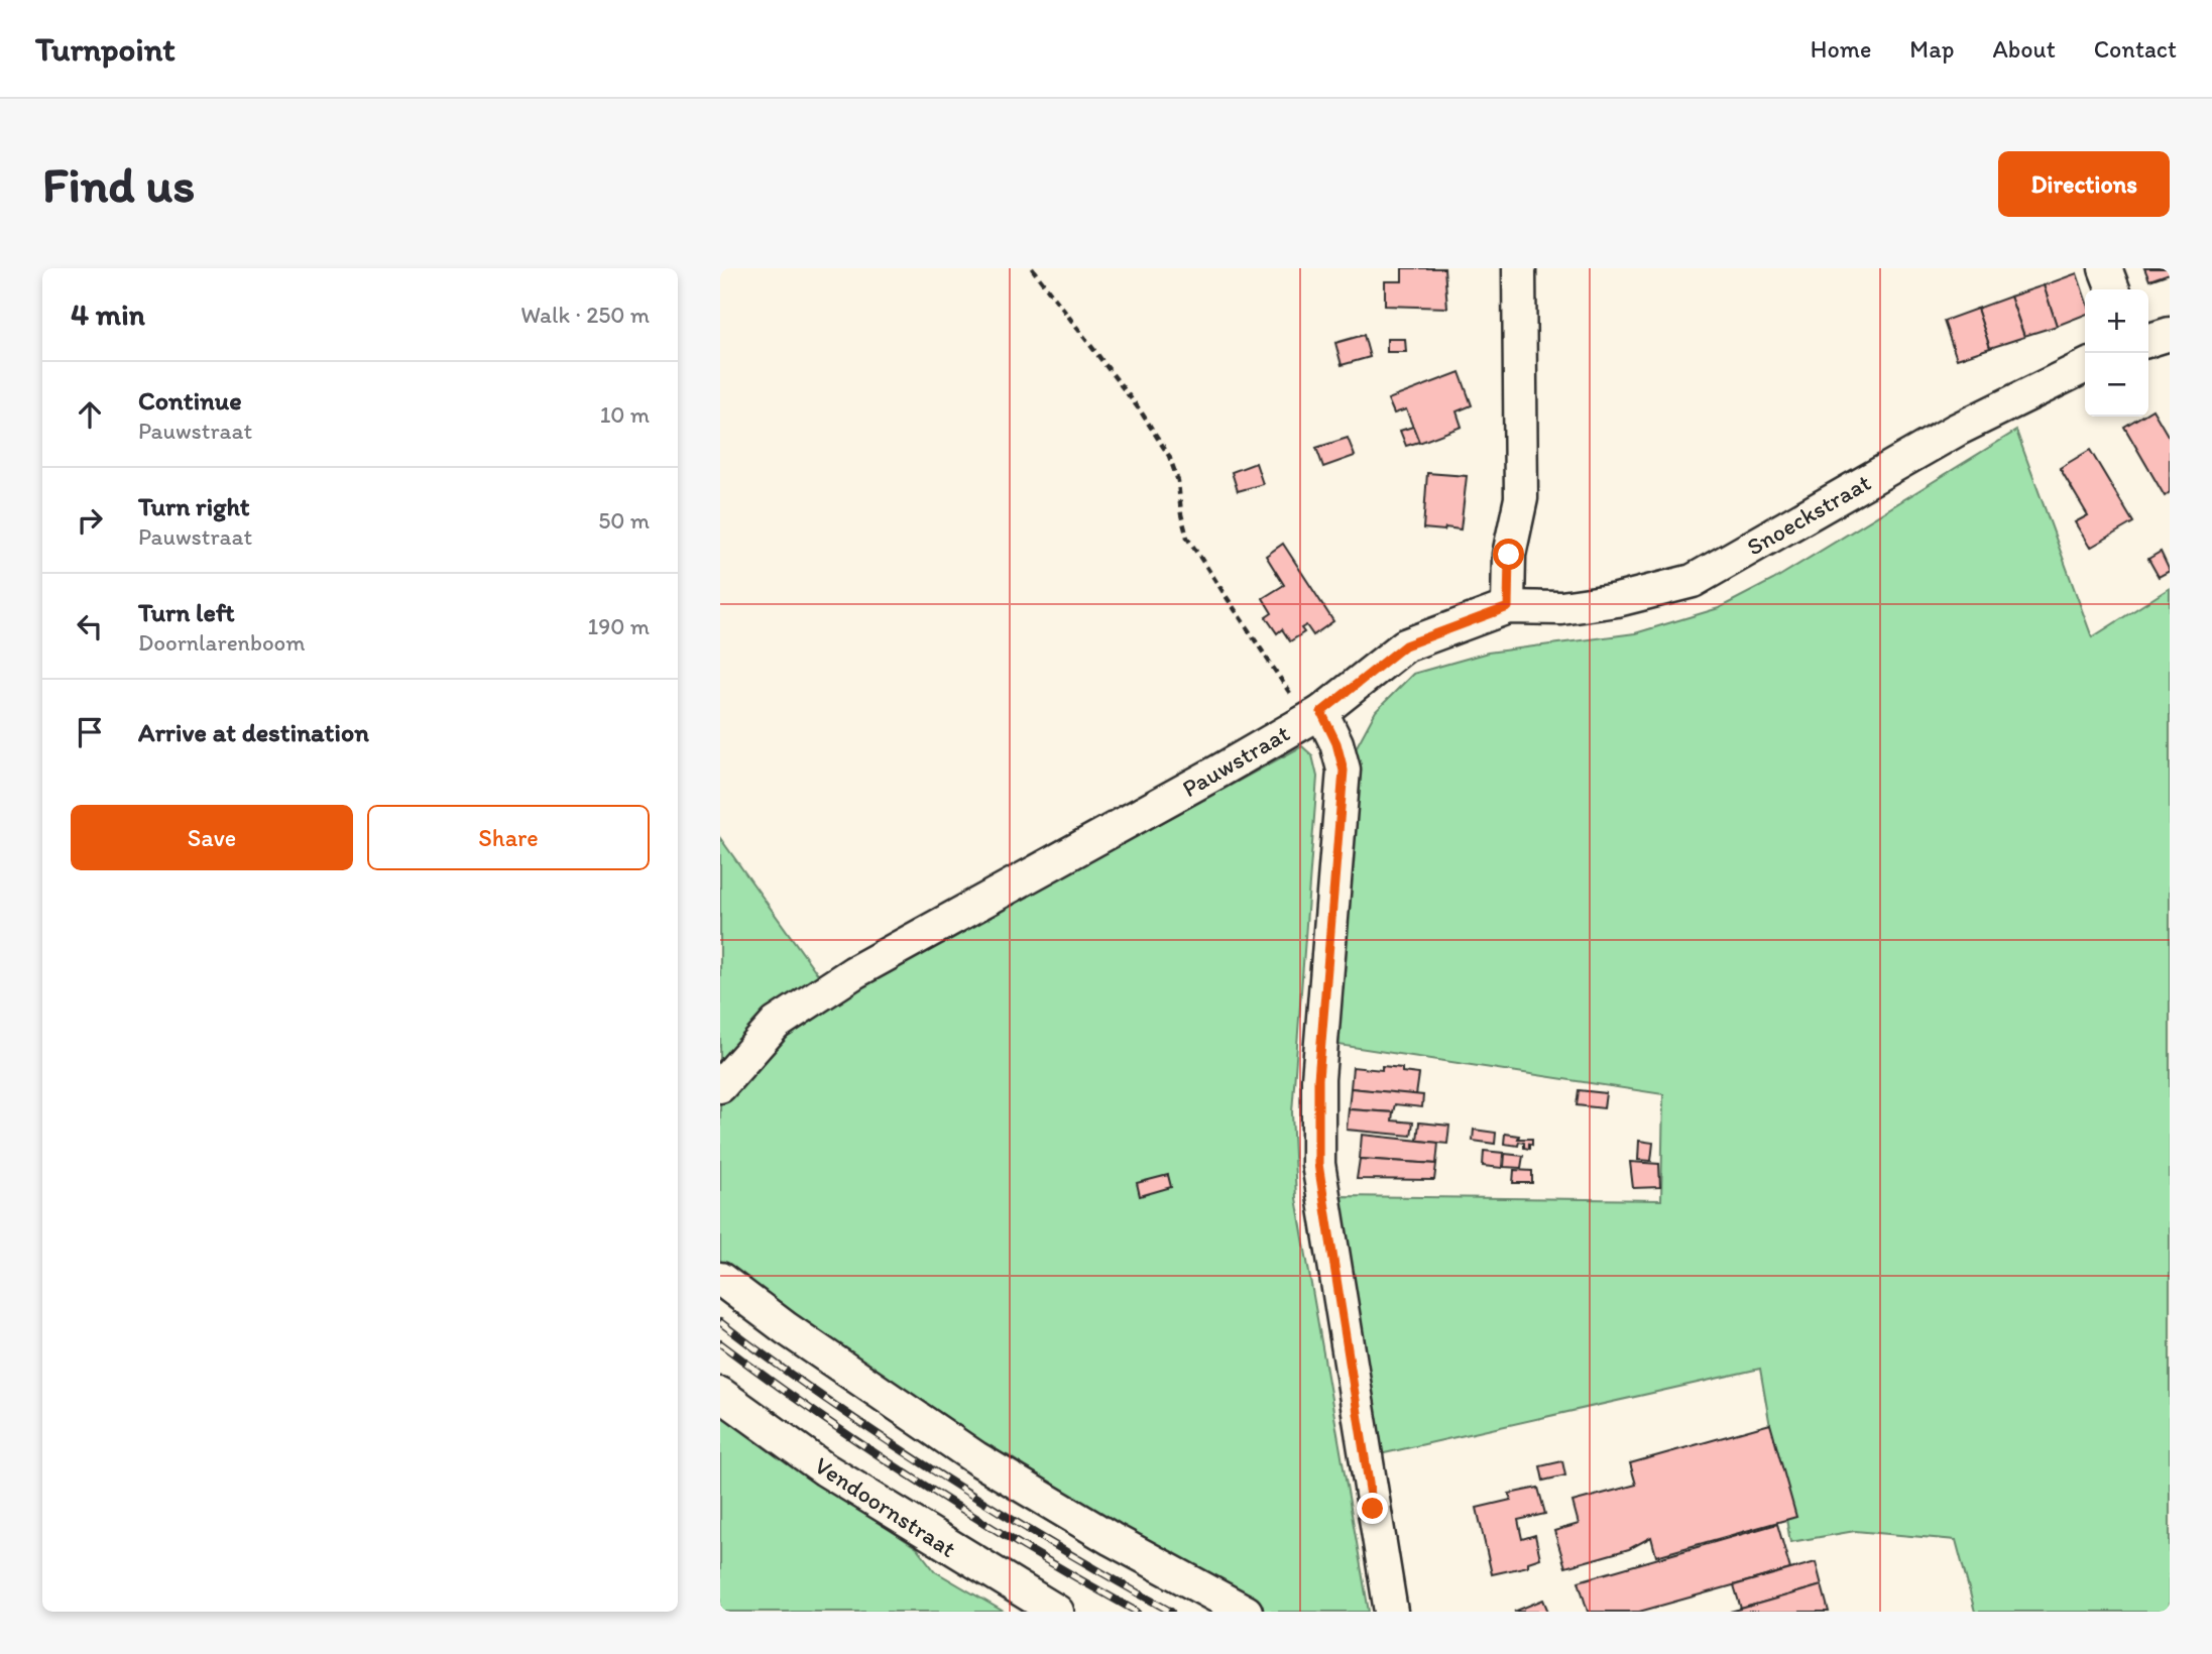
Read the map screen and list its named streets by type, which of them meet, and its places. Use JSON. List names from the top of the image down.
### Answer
{
  "streets": {
    "street": ["Snoeckstraat", "Pauwstraat", "Vendoornstraat"]
  },
  "crossings": [
    ["Snoeckstraat", "Pauwstraat"]
  ],
  "page": {
    "header": "Turnpoint",
    "nav": [
      "Home",
      "Map",
      "About",
      "Contact"
    ],
    "buttons": [
      "Directions",
      ["Save", "Share"]
    ],
    "title": "Find us",
    "heading": ["4 min", "Walk · 250 m"],
    "map_buttons": ["+", "−"],
    "list": [
      ["Continue", "Pauwstraat", "10 m"],
      ["Turn right", "Pauwstraat", "50 m"],
      ["Turn left", "Doornlarenboom", "190 m"],
      "Arrive at destination"
    ]
  }
}
